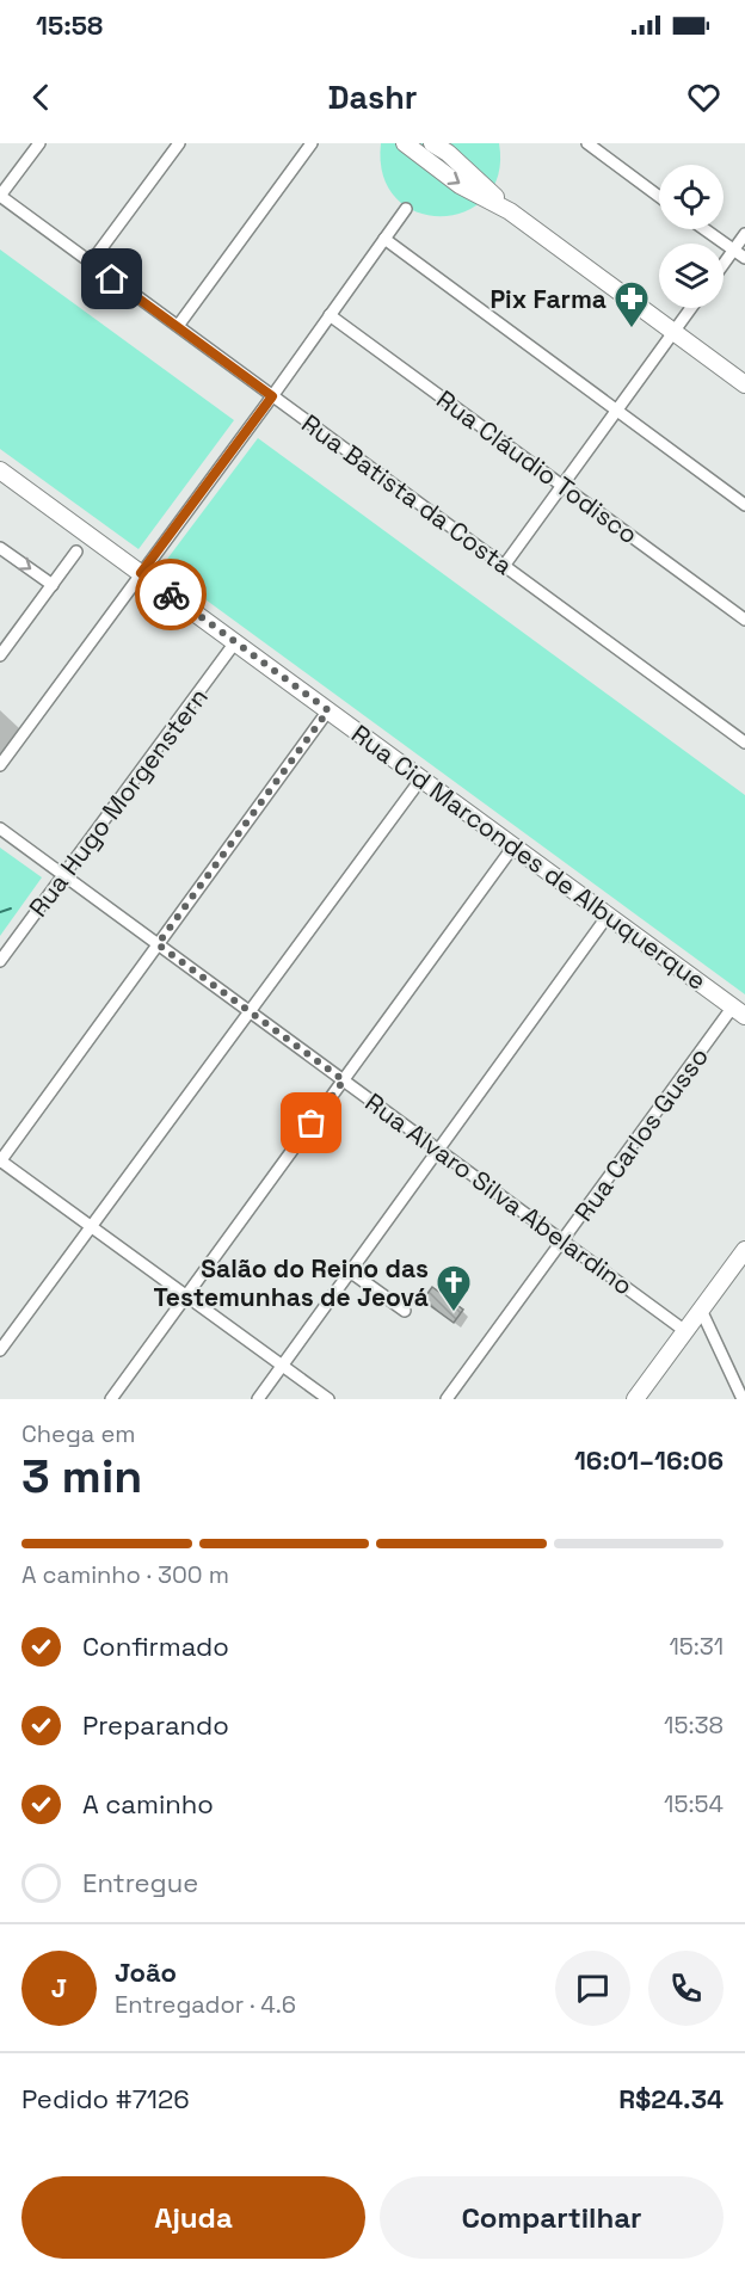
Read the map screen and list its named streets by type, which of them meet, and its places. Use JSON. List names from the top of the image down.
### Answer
{
  "streets": {
    "street": [
      "Rua Cláudio Todisco",
      "Rua Batista da Costa",
      "Rua Hugo Morgenstern",
      "Rua Cid Marcondes de Albuquerque",
      "Rua Carlos Gusso",
      "Rua Alvaro Silva Abelardino"
    ]
  },
  "crossings": [
    ["Rua Hugo Morgenstern", "Rua Cid Marcondes de Albuquerque"],
    ["Rua Hugo Morgenstern", "Rua Alvaro Silva Abelardino"],
    ["Rua Cid Marcondes de Albuquerque", "Rua Carlos Gusso"],
    ["Rua Carlos Gusso", "Rua Alvaro Silva Abelardino"]
  ],
  "places": {
    "pharmacy": ["Pix Farma"],
    "church": ["Salão do Reino das Testemunhas de Jeová"]
  },
  "page": {
    "status": "15:58",
    "header": "Dashr",
    "heading": ["3 min", "Chega em", "16:01–16:06"],
    "panel": [
      "João",
      "Entregador · 4.6",
      "Pedido #7126",
      "R$24.34"
    ],
    "bar": "A caminho · 300 m",
    "list": [
      ["Confirmado", "15:31"],
      ["Preparando", "15:38"],
      ["A caminho", "15:54"],
      "Entregue"
    ],
    "round": "J",
    "buttons": ["Ajuda", "Compartilhar"]
  }
}
